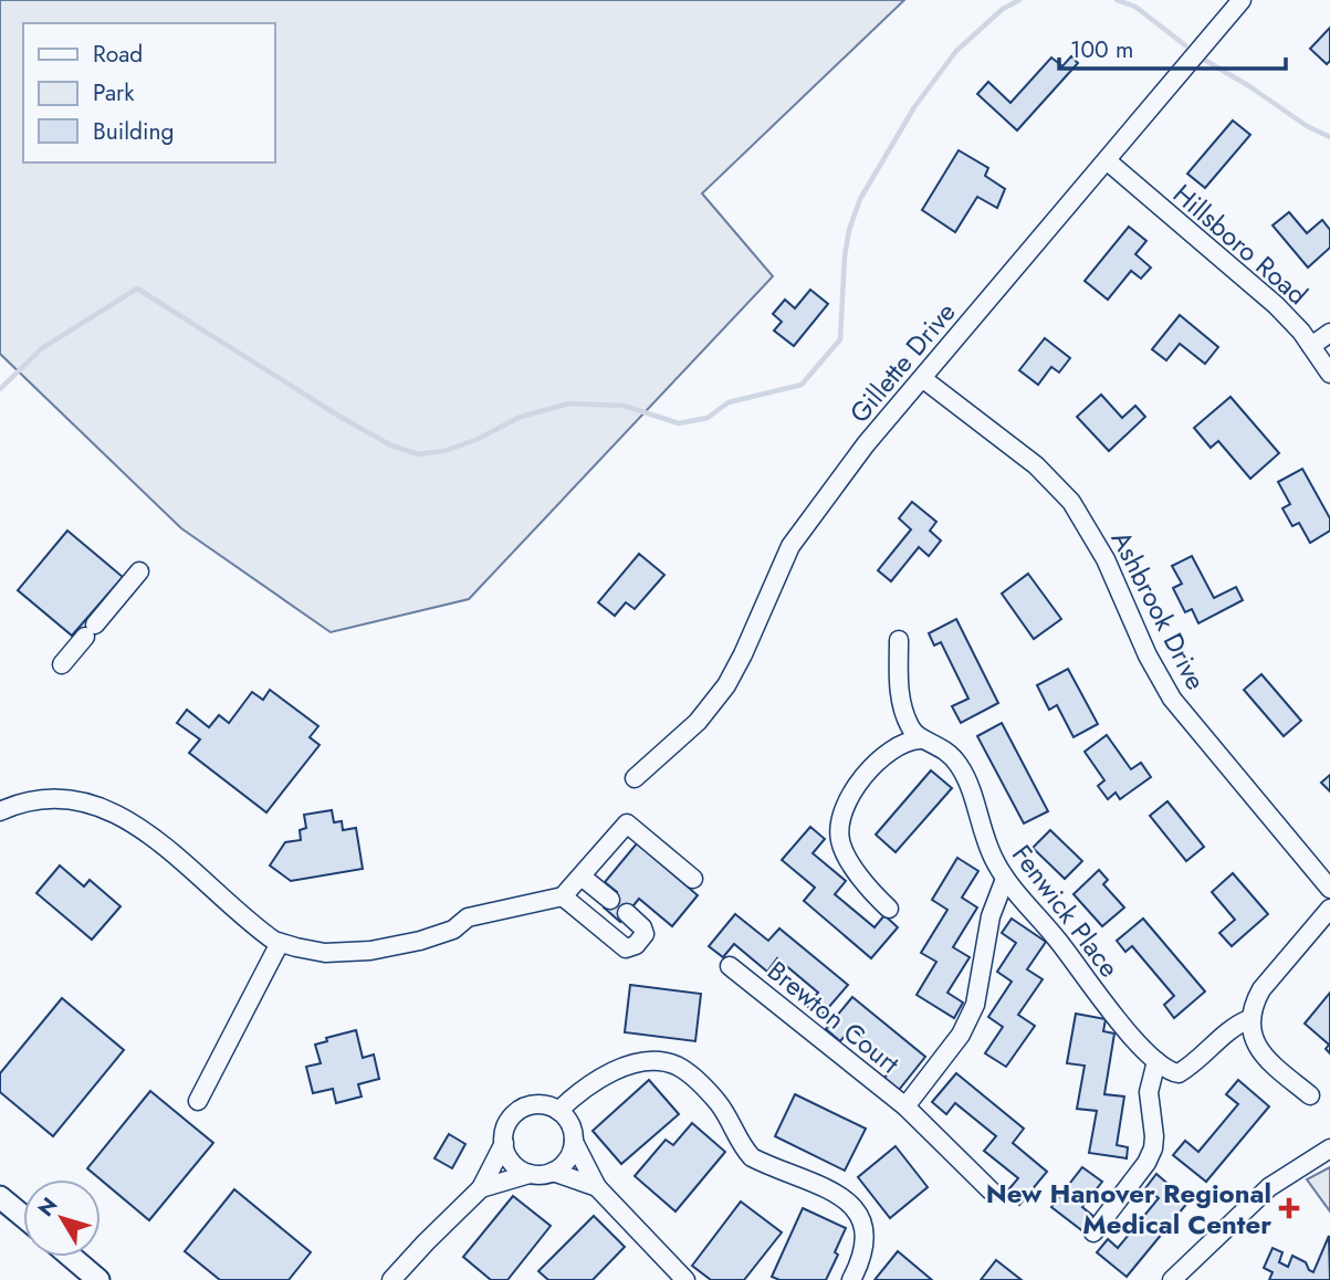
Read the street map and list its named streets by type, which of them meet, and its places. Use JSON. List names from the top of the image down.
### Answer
{
  "streets": {
    "street": [
      "Hillsboro Road",
      "Gillette Drive",
      "Ashbrook Drive",
      "Fenwick Place",
      "Brewton Court"
    ]
  },
  "crossings": [
    ["Hillsboro Road", "Gillette Drive"],
    ["Gillette Drive", "Ashbrook Drive"],
    ["Fenwick Place", "Brewton Court"]
  ],
  "places": {
    "health": ["New Hanover Regional Medical Center"]
  },
  "legend": ["Road", "Park", "Building"],
  "scale_bar": "100 m",
  "north": "top left"
}
